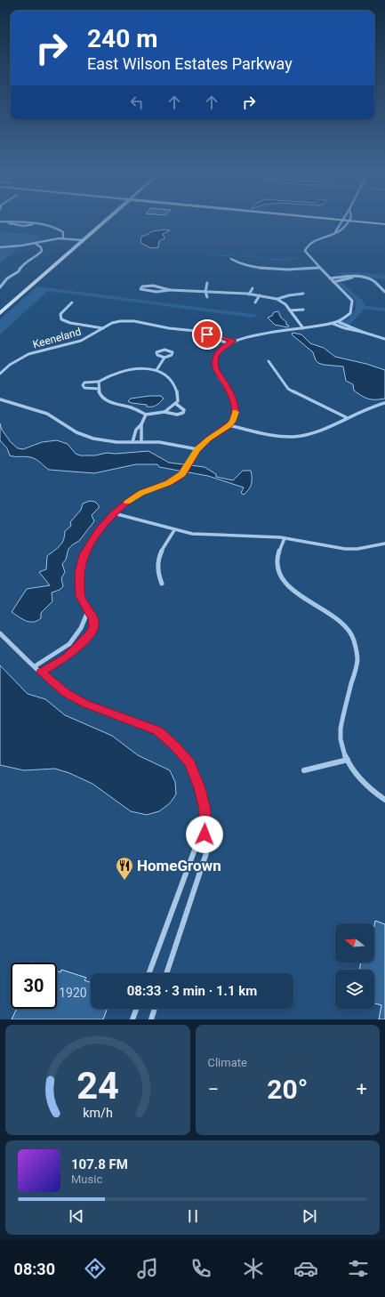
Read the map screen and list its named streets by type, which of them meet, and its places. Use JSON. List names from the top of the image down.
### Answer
{
  "streets": {
    "street": ["Keeneland"]
  },
  "places": {
    "restaurant": ["HomeGrown"]
  },
  "house_numbers": ["1920"],
  "north": "left",
  "page": {
    "turn": ["240 m", "East Wilson Estates Parkway"],
    "limit": "30",
    "trip": "08:33 · 3 min · 1.1 km",
    "tile": "Climate",
    "heat": ["−", "20°", "+"],
    "song": ["107.8 FM", "Music"],
    "tabs": "08:30",
    "gauge": ["24", "km/h"]
  }
}
